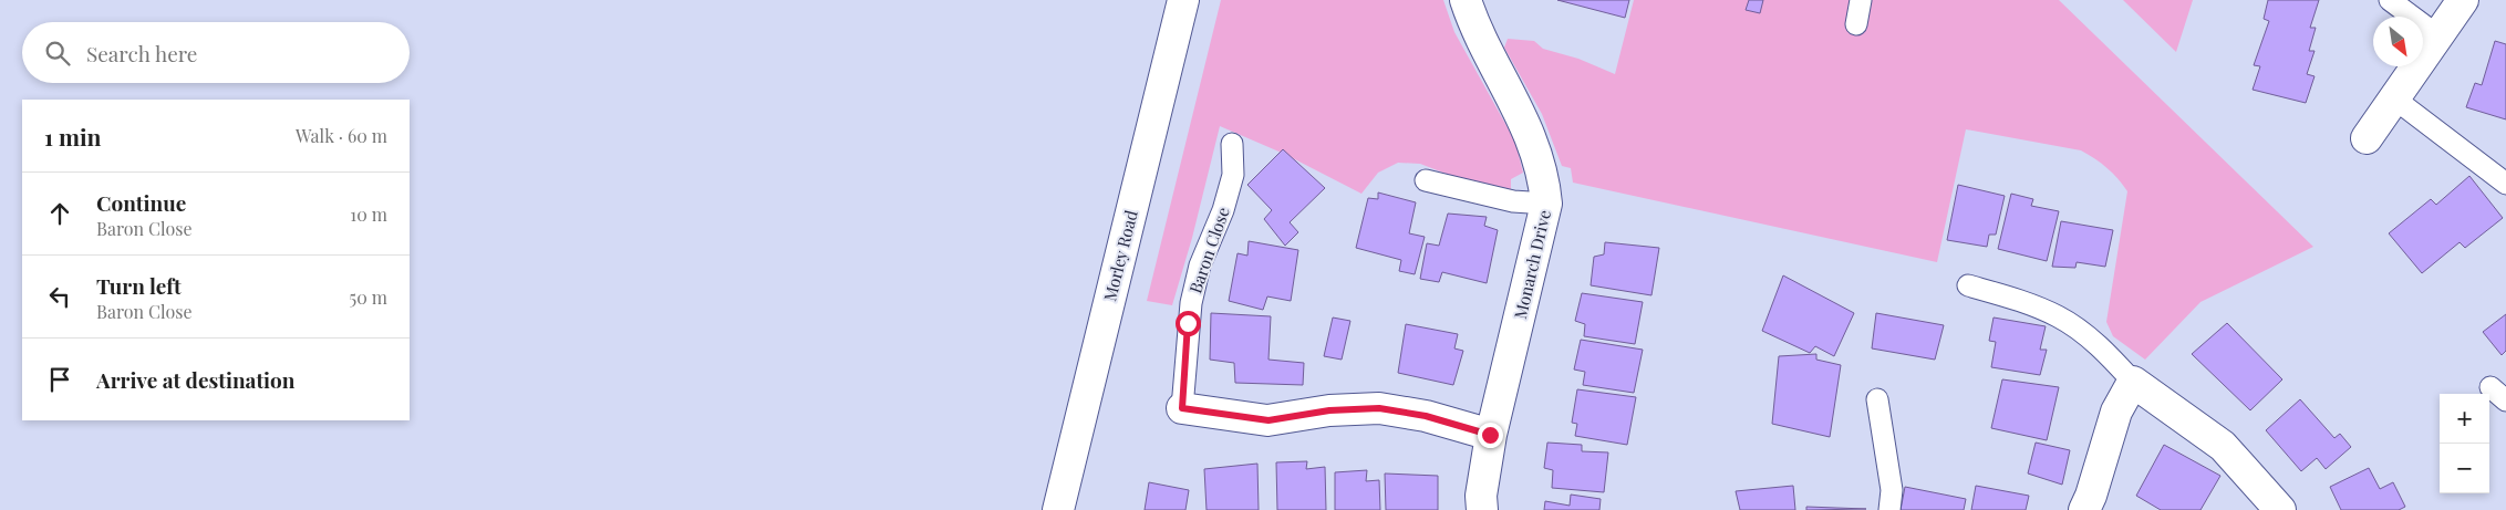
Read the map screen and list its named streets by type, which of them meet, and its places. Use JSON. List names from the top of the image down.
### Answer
{
  "streets": {
    "street": ["Baron Close", "Morley Road", "Monarch Drive"]
  },
  "crossings": [
    ["Baron Close", "Monarch Drive"]
  ],
  "north": "bottom right",
  "page": {
    "search": "Search here",
    "heading": ["1 min", "Walk · 60 m"],
    "list": [
      ["Continue", "Baron Close", "10 m"],
      ["Turn left", "Baron Close", "50 m"],
      "Arrive at destination"
    ],
    "map_buttons": ["+", "−"]
  }
}
